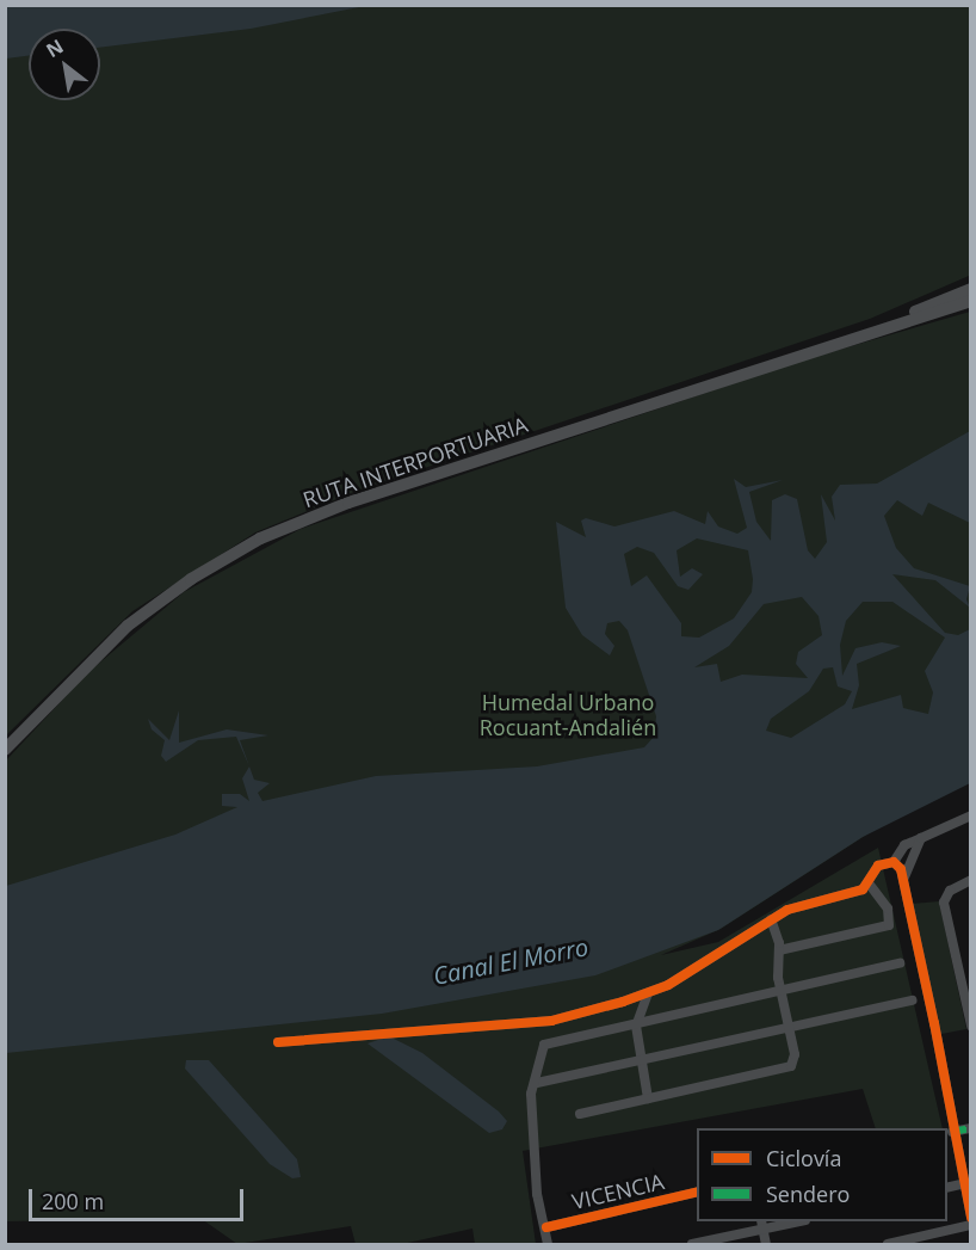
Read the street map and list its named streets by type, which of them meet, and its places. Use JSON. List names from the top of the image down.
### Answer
{
  "streets": {
    "highway": ["RUTA INTERPORTUARIA"],
    "street": ["VICENCIA"]
  },
  "water": ["Canal El Morro"],
  "parks": ["Humedal Urbano Rocuant-Andalién"],
  "legend": ["Ciclovía", "Sendero"],
  "scale_bar": "200 m",
  "north": "top left"
}
